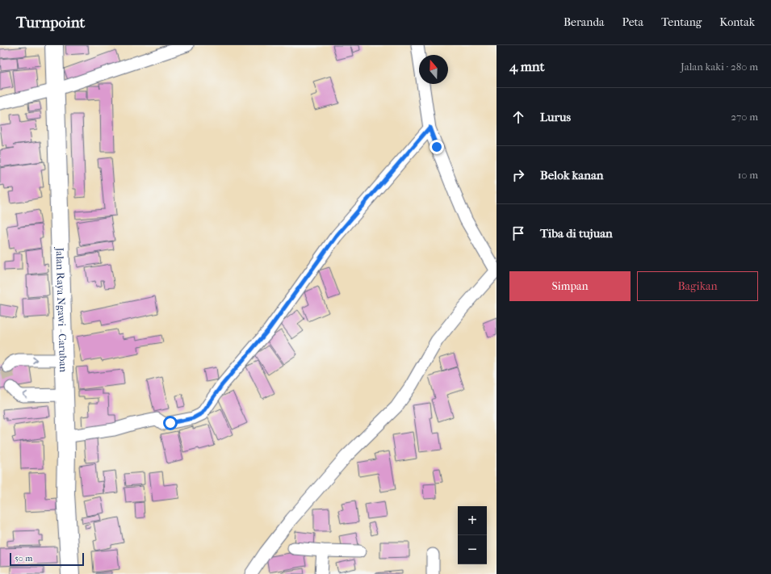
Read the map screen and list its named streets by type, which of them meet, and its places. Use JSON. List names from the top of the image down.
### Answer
{
  "streets": {
    "highway": ["Jalan Raya Ngawi - Caruban"]
  },
  "scale_bar": "50 m",
  "north": "top",
  "page": {
    "header": "Turnpoint",
    "nav": [
      "Beranda",
      "Peta",
      "Tentang",
      "Kontak"
    ],
    "heading": ["4 mnt", "Jalan kaki · 280 m"],
    "list": [
      ["Lurus", "270 m"],
      ["Belok kanan", "10 m"],
      "Tiba di tujuan"
    ],
    "buttons": ["Simpan", "Bagikan"],
    "map_buttons": ["+", "−"],
    "scale": "50 m"
  }
}
